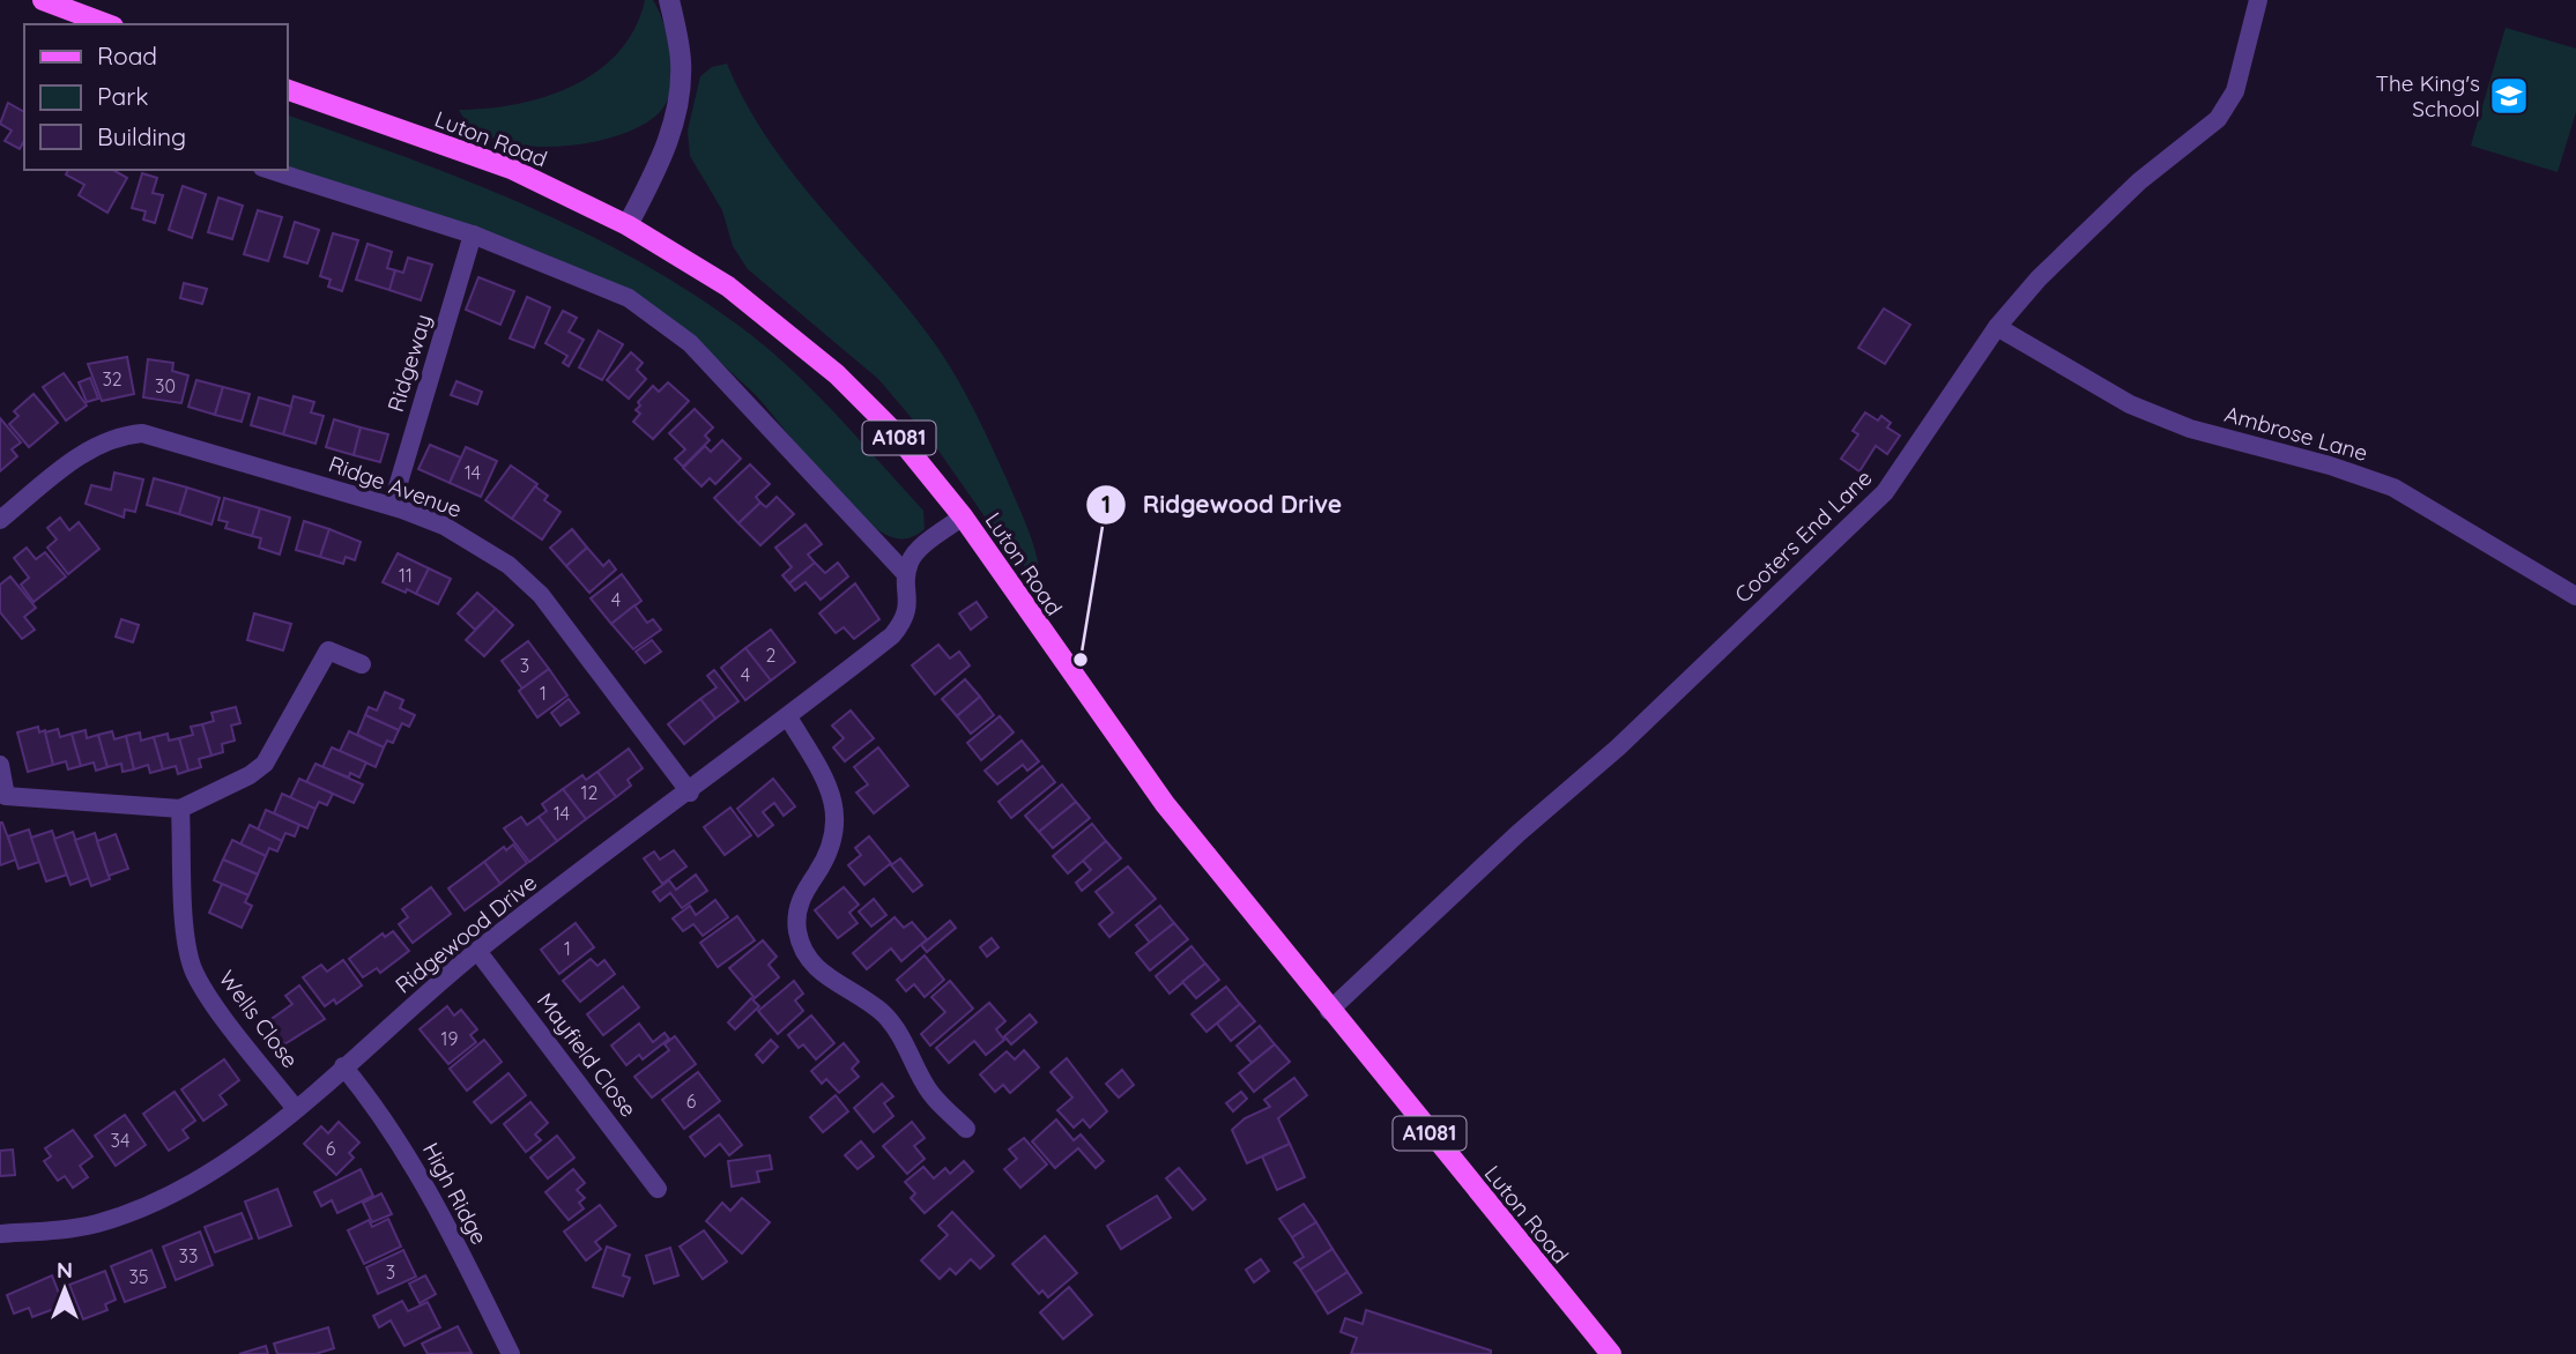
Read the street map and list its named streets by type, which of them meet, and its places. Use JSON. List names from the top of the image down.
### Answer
{
  "streets": {
    "main road": ["Luton Road", "A1081"],
    "street": [
      "Ridgeway",
      "Ambrose Lane",
      "Ridge Avenue",
      "Cooters End Lane",
      "Ridgewood Drive",
      "Wells Close",
      "Mayfield Close",
      "High Ridge"
    ]
  },
  "crossings": [
    ["Luton Road", "Cooters End Lane"],
    ["Ridgeway", "Ridge Avenue"],
    ["Ambrose Lane", "Cooters End Lane"],
    ["Ridge Avenue", "Ridgewood Drive"],
    ["Ridgewood Drive", "Wells Close"],
    ["Ridgewood Drive", "Mayfield Close"],
    ["Ridgewood Drive", "High Ridge"]
  ],
  "places": {
    "school or university": ["The King's School"],
    "other": ["Ridgewood Drive"]
  },
  "house_numbers": [
    "32",
    "30",
    "14",
    "11",
    "4",
    "2",
    "3",
    "4",
    "1",
    "12",
    "14",
    "1",
    "19",
    "6",
    "34",
    "6",
    "33",
    "3",
    "35"
  ],
  "legend": ["Road", "Park", "Building"],
  "north": "top"
}
